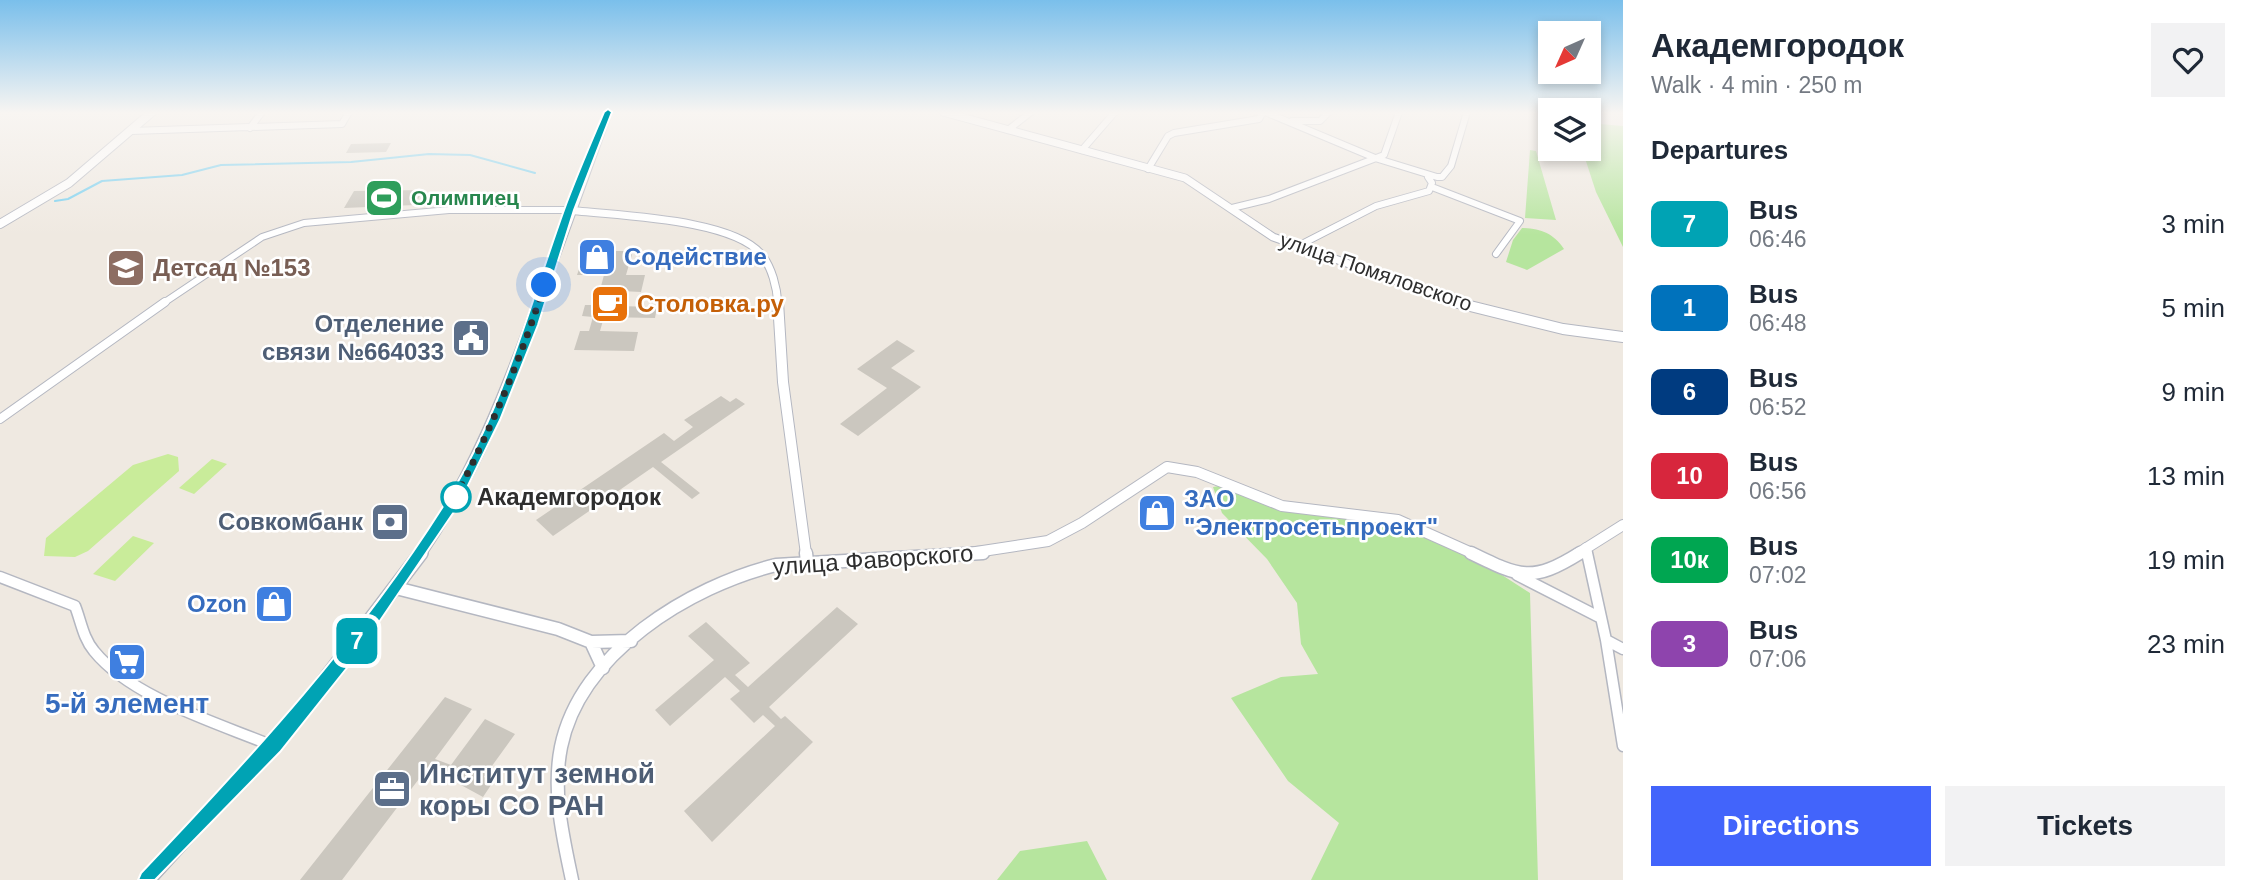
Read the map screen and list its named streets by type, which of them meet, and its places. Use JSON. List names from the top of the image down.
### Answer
{
  "streets": {
    "street": ["улица Помяловского", "улица Фаворского"]
  },
  "places": {
    "sports": ["Олимпиец"],
    "shop": ["Содействие", "ЗАО \"Электросетьпроект\"", "Ozon"],
    "school or university": ["Детсад №153"],
    "cafe": ["Столовка.ру"],
    "public building": ["Отделение связи №664033"],
    "other": ["Академгородок"],
    "bank": ["Совкомбанк"],
    "supermarket": ["5-й элемент"],
    "office": ["Институт земной коры СО РАН"]
  },
  "lines": ["bus line 7"],
  "north": "bottom left",
  "page": {
    "on_map": "7",
    "heading": [
      ["Академгородок", "Walk · 4 min · 250 m"],
      "Departures"
    ],
    "list": [
      {
        "mark": "7",
        "name": "Bus",
        "note": "06:46",
        "value": "3 min"
      },
      {
        "mark": "1",
        "name": "Bus",
        "note": "06:48",
        "value": "5 min"
      },
      {
        "mark": "6",
        "name": "Bus",
        "note": "06:52",
        "value": "9 min"
      },
      {
        "mark": "10",
        "name": "Bus",
        "note": "06:56",
        "value": "13 min"
      },
      {
        "mark": "10к",
        "name": "Bus",
        "note": "07:02",
        "value": "19 min"
      },
      {
        "mark": "3",
        "name": "Bus",
        "note": "07:06",
        "value": "23 min"
      }
    ],
    "buttons": ["Directions", "Tickets"]
  }
}
